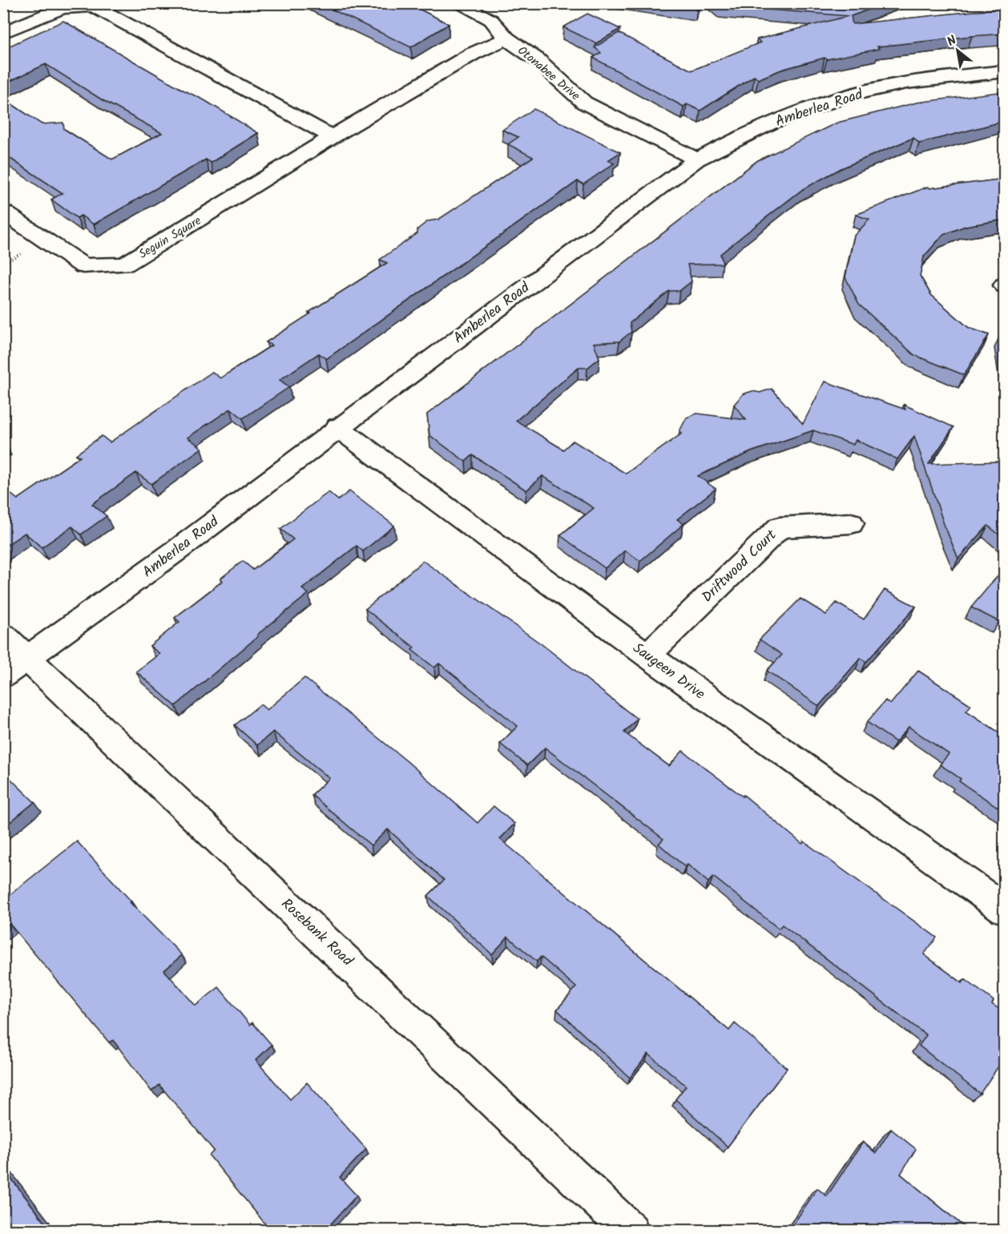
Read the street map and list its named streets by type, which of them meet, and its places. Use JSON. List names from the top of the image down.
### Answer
{
  "streets": {
    "street": [
      "Otonabee Drive",
      "Amberlea Road",
      "Seguin Square",
      "Driftwood Court",
      "Saugeen Drive",
      "Rosebank Road"
    ]
  },
  "crossings": [
    ["Otonabee Drive", "Amberlea Road"],
    ["Otonabee Drive", "Seguin Square"],
    ["Amberlea Road", "Saugeen Drive"],
    ["Amberlea Road", "Rosebank Road"],
    ["Driftwood Court", "Saugeen Drive"]
  ],
  "north": "top left"
}
